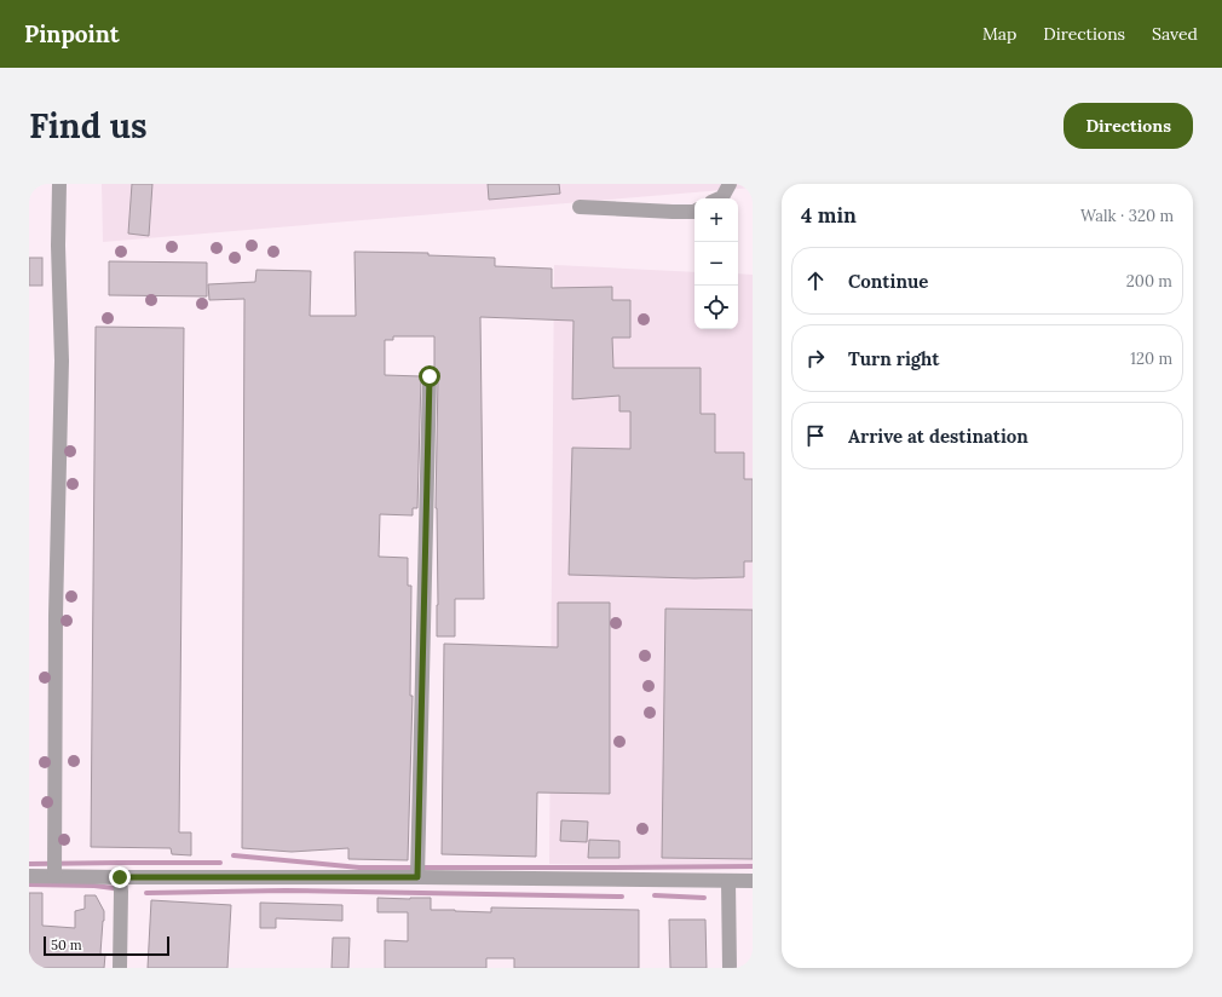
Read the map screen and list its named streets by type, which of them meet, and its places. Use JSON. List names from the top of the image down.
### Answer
{
  "scale_bar": "50 m",
  "page": {
    "header": "Pinpoint",
    "nav": ["Map", "Directions", "Saved"],
    "buttons": "Directions",
    "title": "Find us",
    "heading": ["4 min", "Walk · 320 m"],
    "map_buttons": ["+", "−"],
    "list": [
      ["Continue", "200 m"],
      ["Turn right", "120 m"],
      "Arrive at destination"
    ],
    "scale": "50 m"
  }
}
